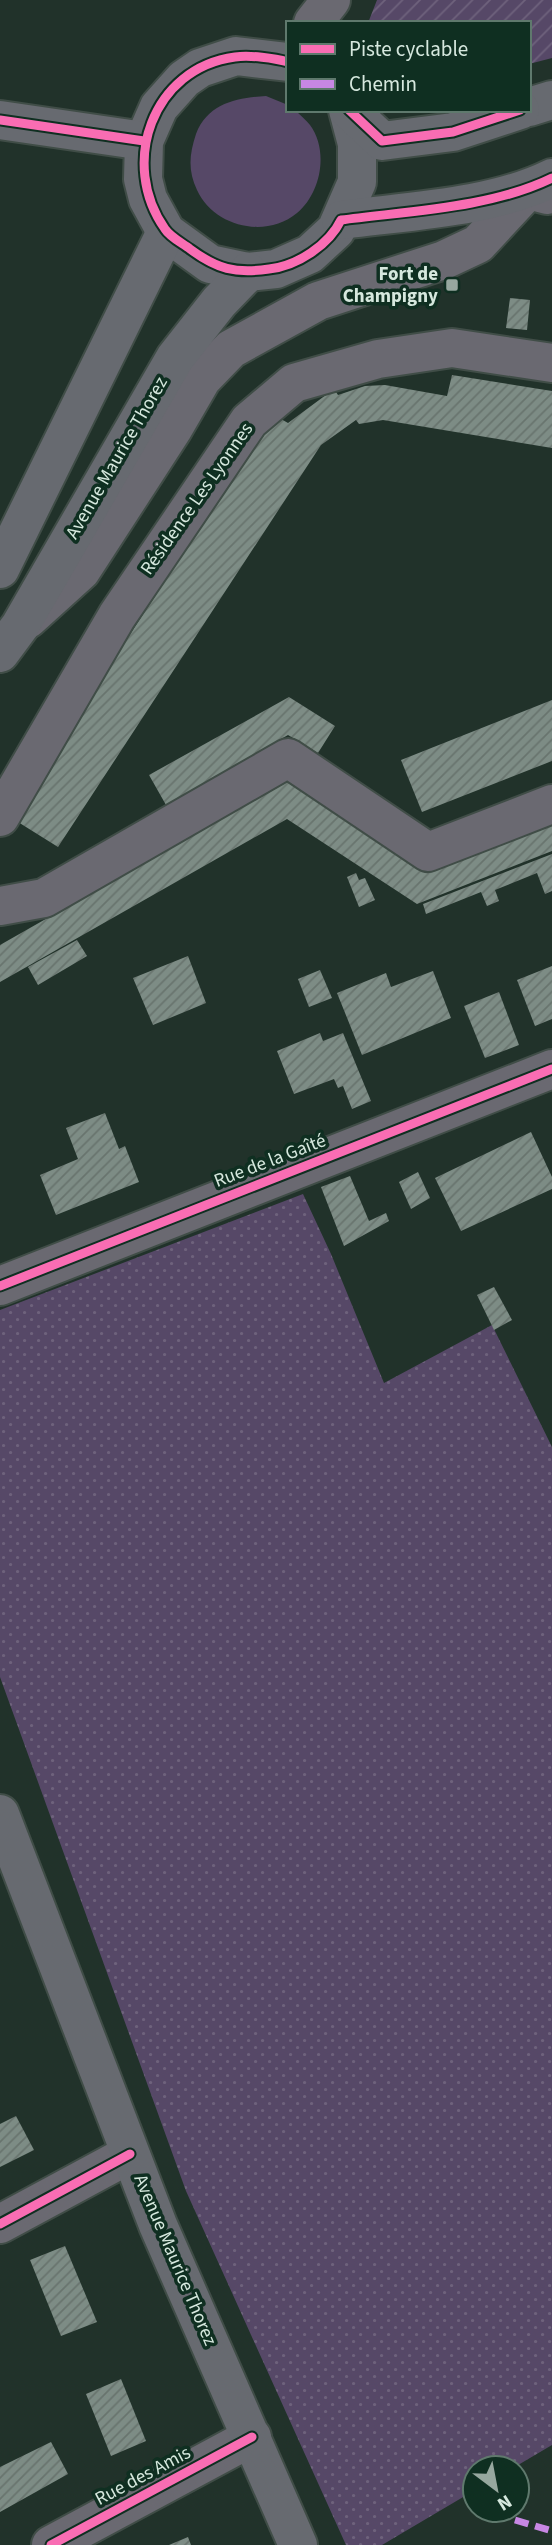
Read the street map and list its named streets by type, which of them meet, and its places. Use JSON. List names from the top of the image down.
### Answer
{
  "streets": {
    "main road": ["Avenue Maurice Thorez"],
    "street": ["Résidence Les Lyonnes", "Rue de la Gaîté", "Rue des Amis"]
  },
  "crossings": [
    ["Avenue Maurice Thorez", "Rue des Amis"]
  ],
  "places": {
    "transit": ["Fort de Champigny"]
  },
  "legend": ["Piste cyclable", "Chemin"],
  "north": "bottom right"
}
